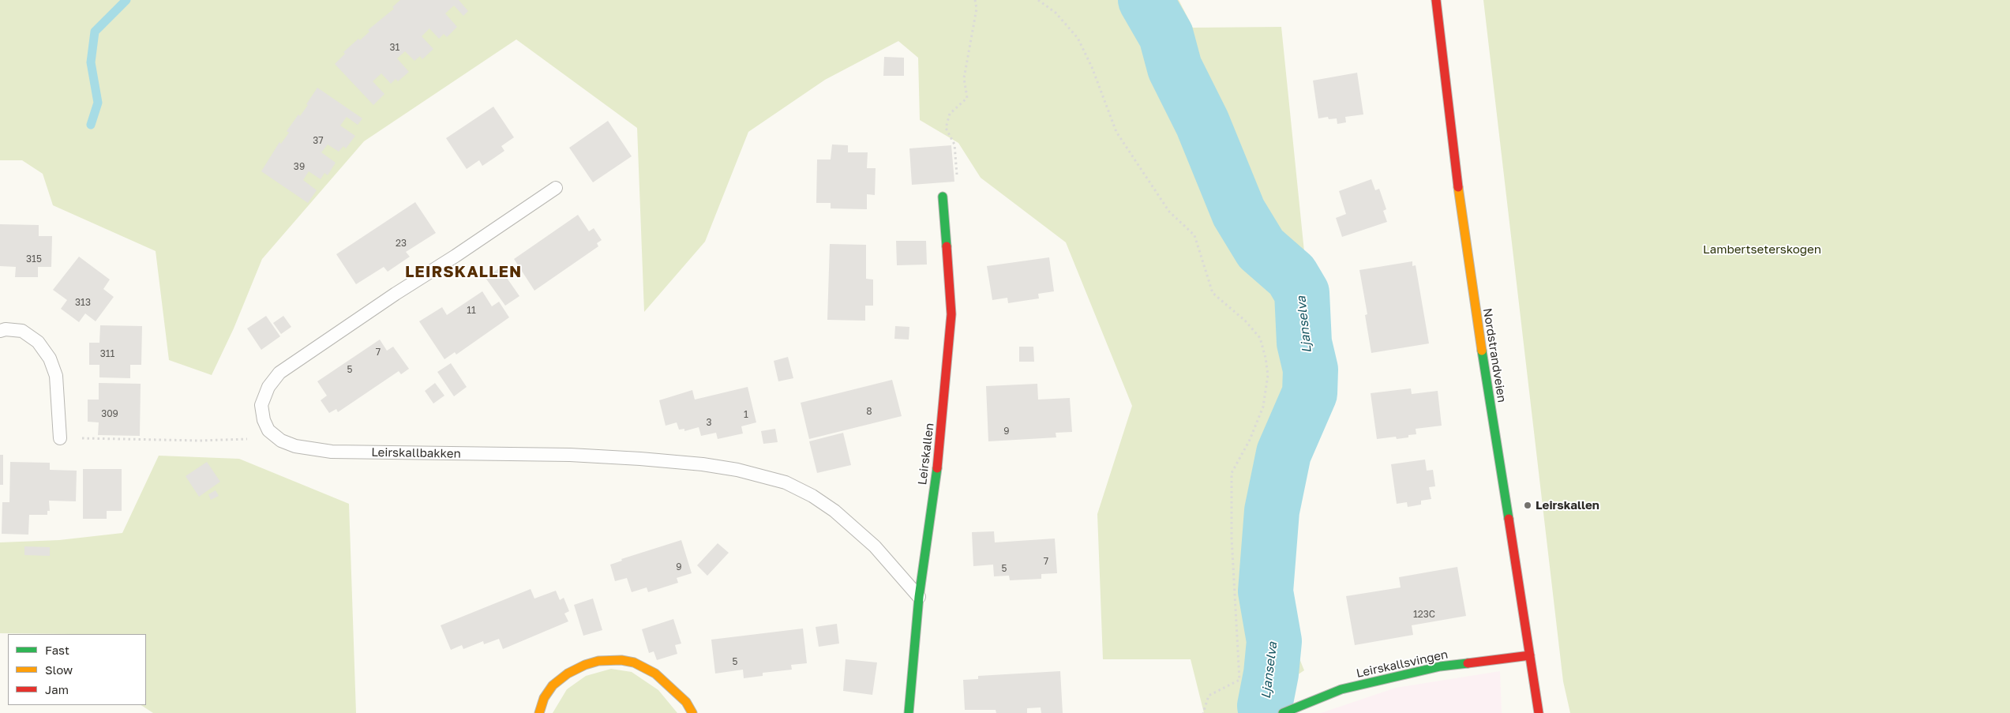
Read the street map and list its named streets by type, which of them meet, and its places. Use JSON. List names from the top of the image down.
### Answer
{
  "streets": {
    "street": ["Nordstrandveien", "Leirskallen", "Leirskallsvingen"],
    "lane": ["Leirskallbakken"]
  },
  "crossings": [
    ["Nordstrandveien", "Leirskallsvingen"],
    ["Leirskallbakken", "Leirskallen"]
  ],
  "districts": ["LEIRSKALLEN"],
  "water": ["Ljanselva"],
  "parks": ["Lambertseterskogen"],
  "places": ["Leirskallen"],
  "house_numbers": [
    "31",
    "37",
    "39",
    "23",
    "315",
    "313",
    "11",
    "7",
    "311",
    "5",
    "8",
    "309",
    "1",
    "3",
    "9",
    "7",
    "9",
    "5",
    "123C",
    "5"
  ],
  "legend": ["Fast", "Slow", "Jam"]
}
